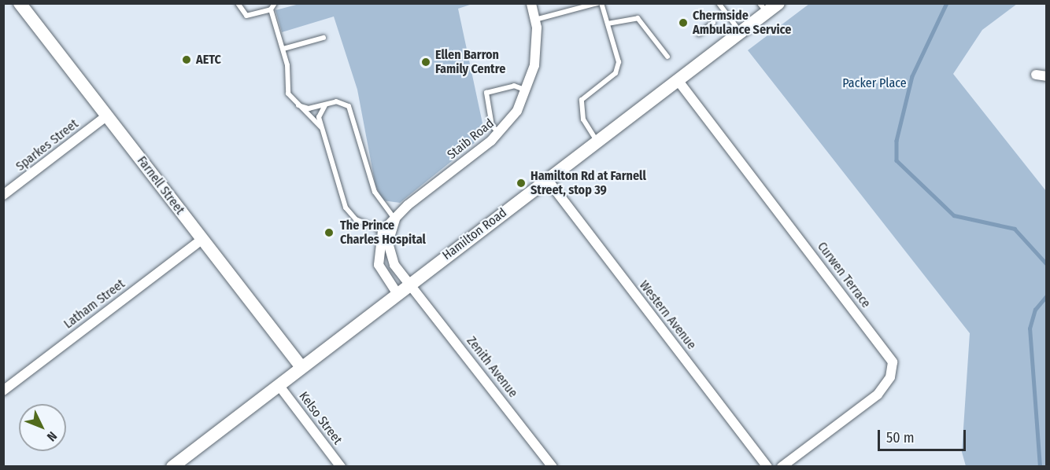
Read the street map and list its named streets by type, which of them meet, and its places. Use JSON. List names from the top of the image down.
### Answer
{
  "streets": {
    "main road": ["Farnell Street", "Hamilton Road"],
    "street": [
      "Staib Road",
      "Sparkes Street",
      "Curwen Terrace",
      "Latham Street",
      "Western Avenue",
      "Zenith Avenue",
      "Kelso Street"
    ]
  },
  "crossings": [
    ["Sparkes Street", "Farnell Street"],
    ["Farnell Street", "Hamilton Road"],
    ["Farnell Street", "Latham Street"],
    ["Hamilton Road", "Curwen Terrace"],
    ["Hamilton Road", "Western Avenue"],
    ["Hamilton Road", "Zenith Avenue"],
    ["Hamilton Road", "Kelso Street"]
  ],
  "parks": ["Packer Place"],
  "places": [
    "Chermside Ambulance Service",
    "AETC",
    "Ellen Barron Family Centre",
    "Hamilton Rd at Farnell Street, stop 39",
    "The Prince Charles Hospital"
  ],
  "scale_bar": "50 m",
  "north": "bottom right"
}
